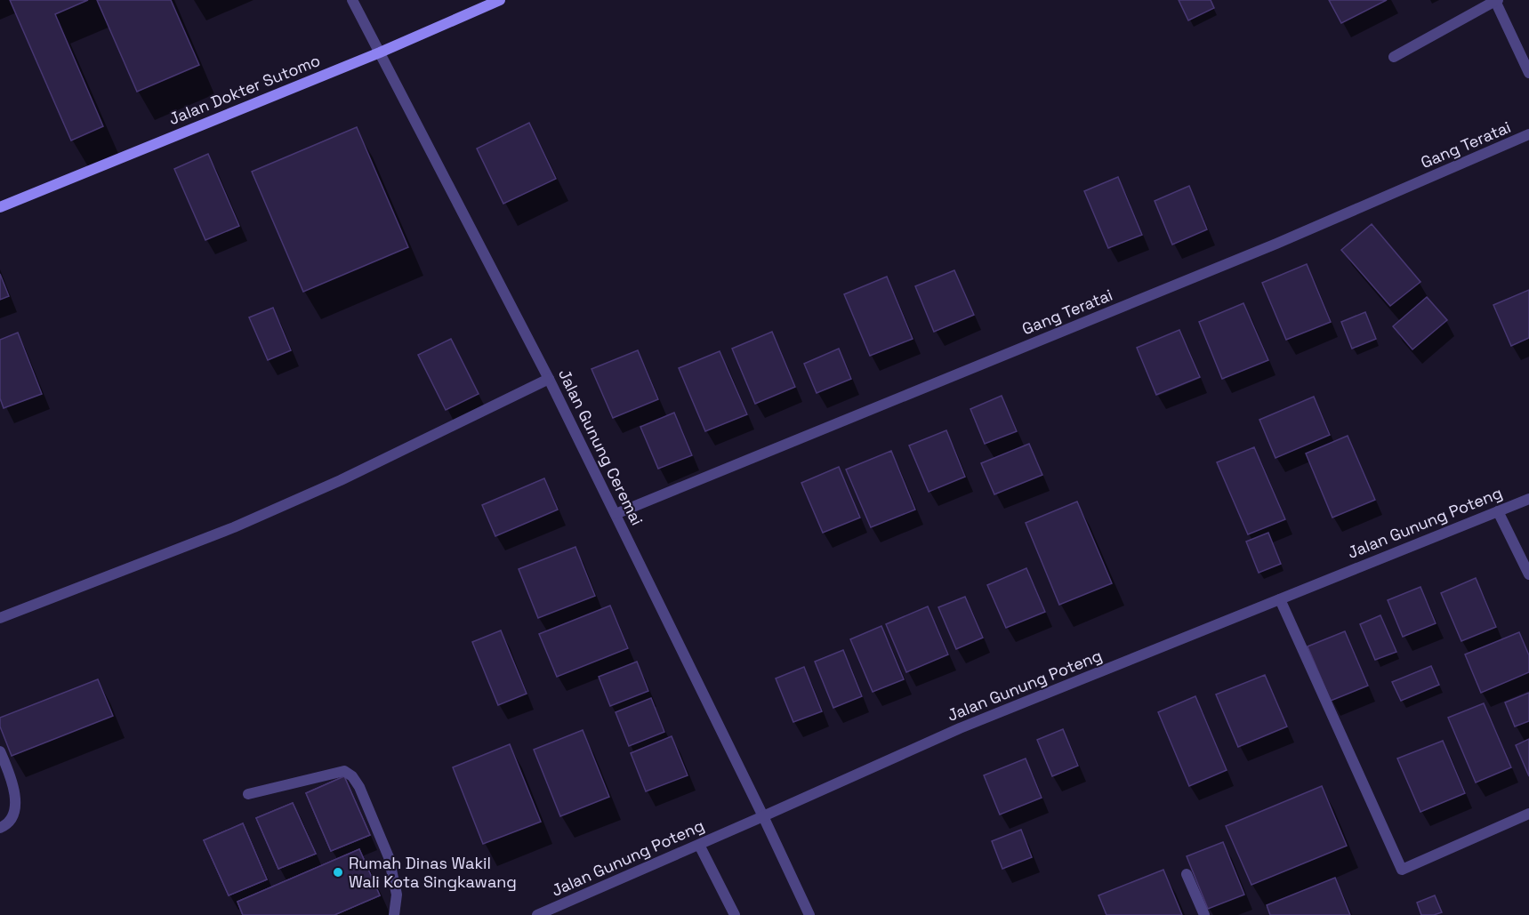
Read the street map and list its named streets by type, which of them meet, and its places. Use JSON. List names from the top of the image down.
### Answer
{
  "streets": {
    "street": [
      "Jalan Dokter Sutomo",
      "Gang Teratai",
      "Jalan Gunung Ceremai",
      "Jalan Gunung Poteng"
    ]
  },
  "crossings": [
    ["Jalan Dokter Sutomo", "Jalan Gunung Ceremai"],
    ["Gang Teratai", "Jalan Gunung Ceremai"],
    ["Jalan Gunung Ceremai", "Jalan Gunung Poteng"]
  ],
  "places": ["Rumah Dinas Wakil Wali Kota Singkawang"]
}
